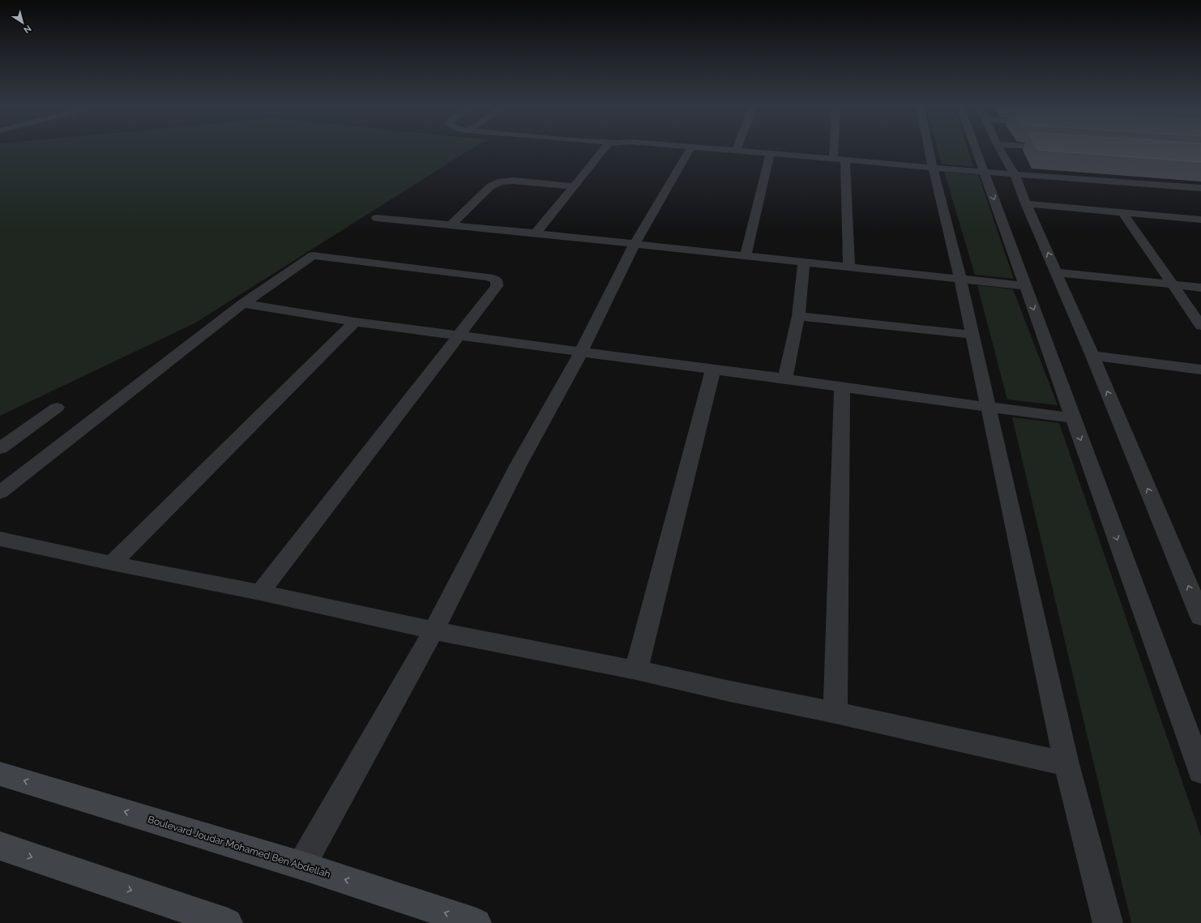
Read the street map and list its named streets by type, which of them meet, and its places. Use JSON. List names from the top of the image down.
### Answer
{
  "streets": {
    "main road": ["Boulevard Joudar Mohamed Ben Abdellah"]
  },
  "north": "bottom right"
}
